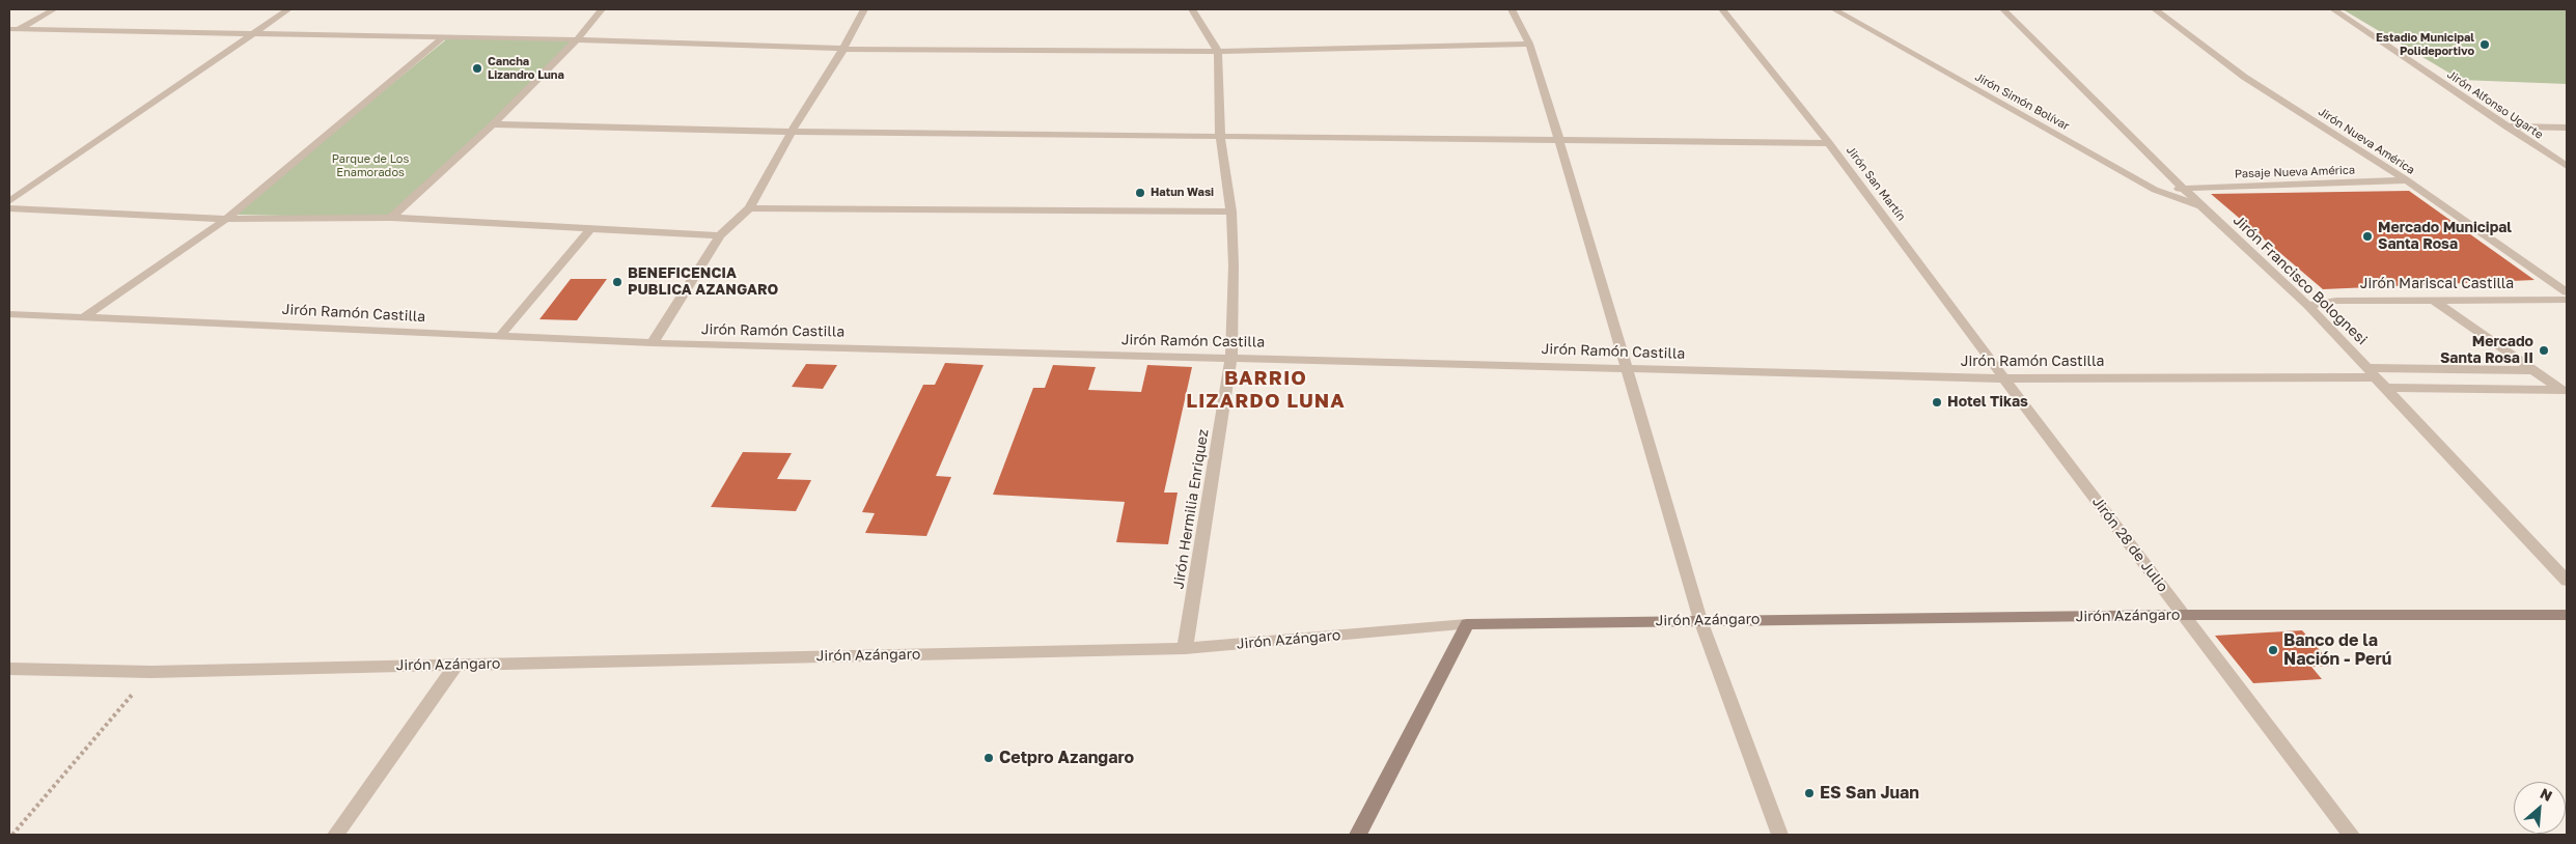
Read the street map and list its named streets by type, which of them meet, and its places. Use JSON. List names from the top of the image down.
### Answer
{
  "streets": {
    "street": [
      "Jirón Simón Bolívar",
      "Jirón Alfonso Ugarte",
      "Jirón Nueva América",
      "Pasaje Nueva América",
      "Jirón San Martín",
      "Jirón Francisco Bolognesi",
      "Jirón Mariscal Castilla",
      "Jirón Ramón Castilla",
      "Jirón Hermilia Enriquez",
      "Jirón 28 de Julio",
      "Jirón Azángaro"
    ]
  },
  "crossings": [
    ["Jirón Simón Bolívar", "Pasaje Nueva América"],
    ["Jirón Simón Bolívar", "Jirón Francisco Bolognesi"],
    ["Jirón Nueva América", "Pasaje Nueva América"],
    ["Pasaje Nueva América", "Jirón Francisco Bolognesi"],
    ["Jirón San Martín", "Jirón Ramón Castilla"],
    ["Jirón San Martín", "Jirón 28 de Julio"],
    ["Jirón Francisco Bolognesi", "Jirón Mariscal Castilla"],
    ["Jirón Francisco Bolognesi", "Jirón Ramón Castilla"],
    ["Jirón Ramón Castilla", "Jirón Hermilia Enriquez"],
    ["Jirón Ramón Castilla", "Jirón 28 de Julio"],
    ["Jirón Hermilia Enriquez", "Jirón Azángaro"],
    ["Jirón 28 de Julio", "Jirón Azángaro"]
  ],
  "districts": ["BARRIO LIZARDO LUNA"],
  "parks": ["Parque de Los Enamorados"],
  "places": [
    "Estadio Municipal Polideportivo",
    "Cancha Lizandro Luna",
    "Hatun Wasi",
    "Mercado Municipal Santa Rosa",
    "BENEFICENCIA PUBLICA AZANGARO",
    "Mercado Santa Rosa II",
    "Hotel Tikas",
    "Banco de la Nación - Perú",
    "Cetpro Azangaro",
    "ES San Juan"
  ],
  "north": "top right"
}
